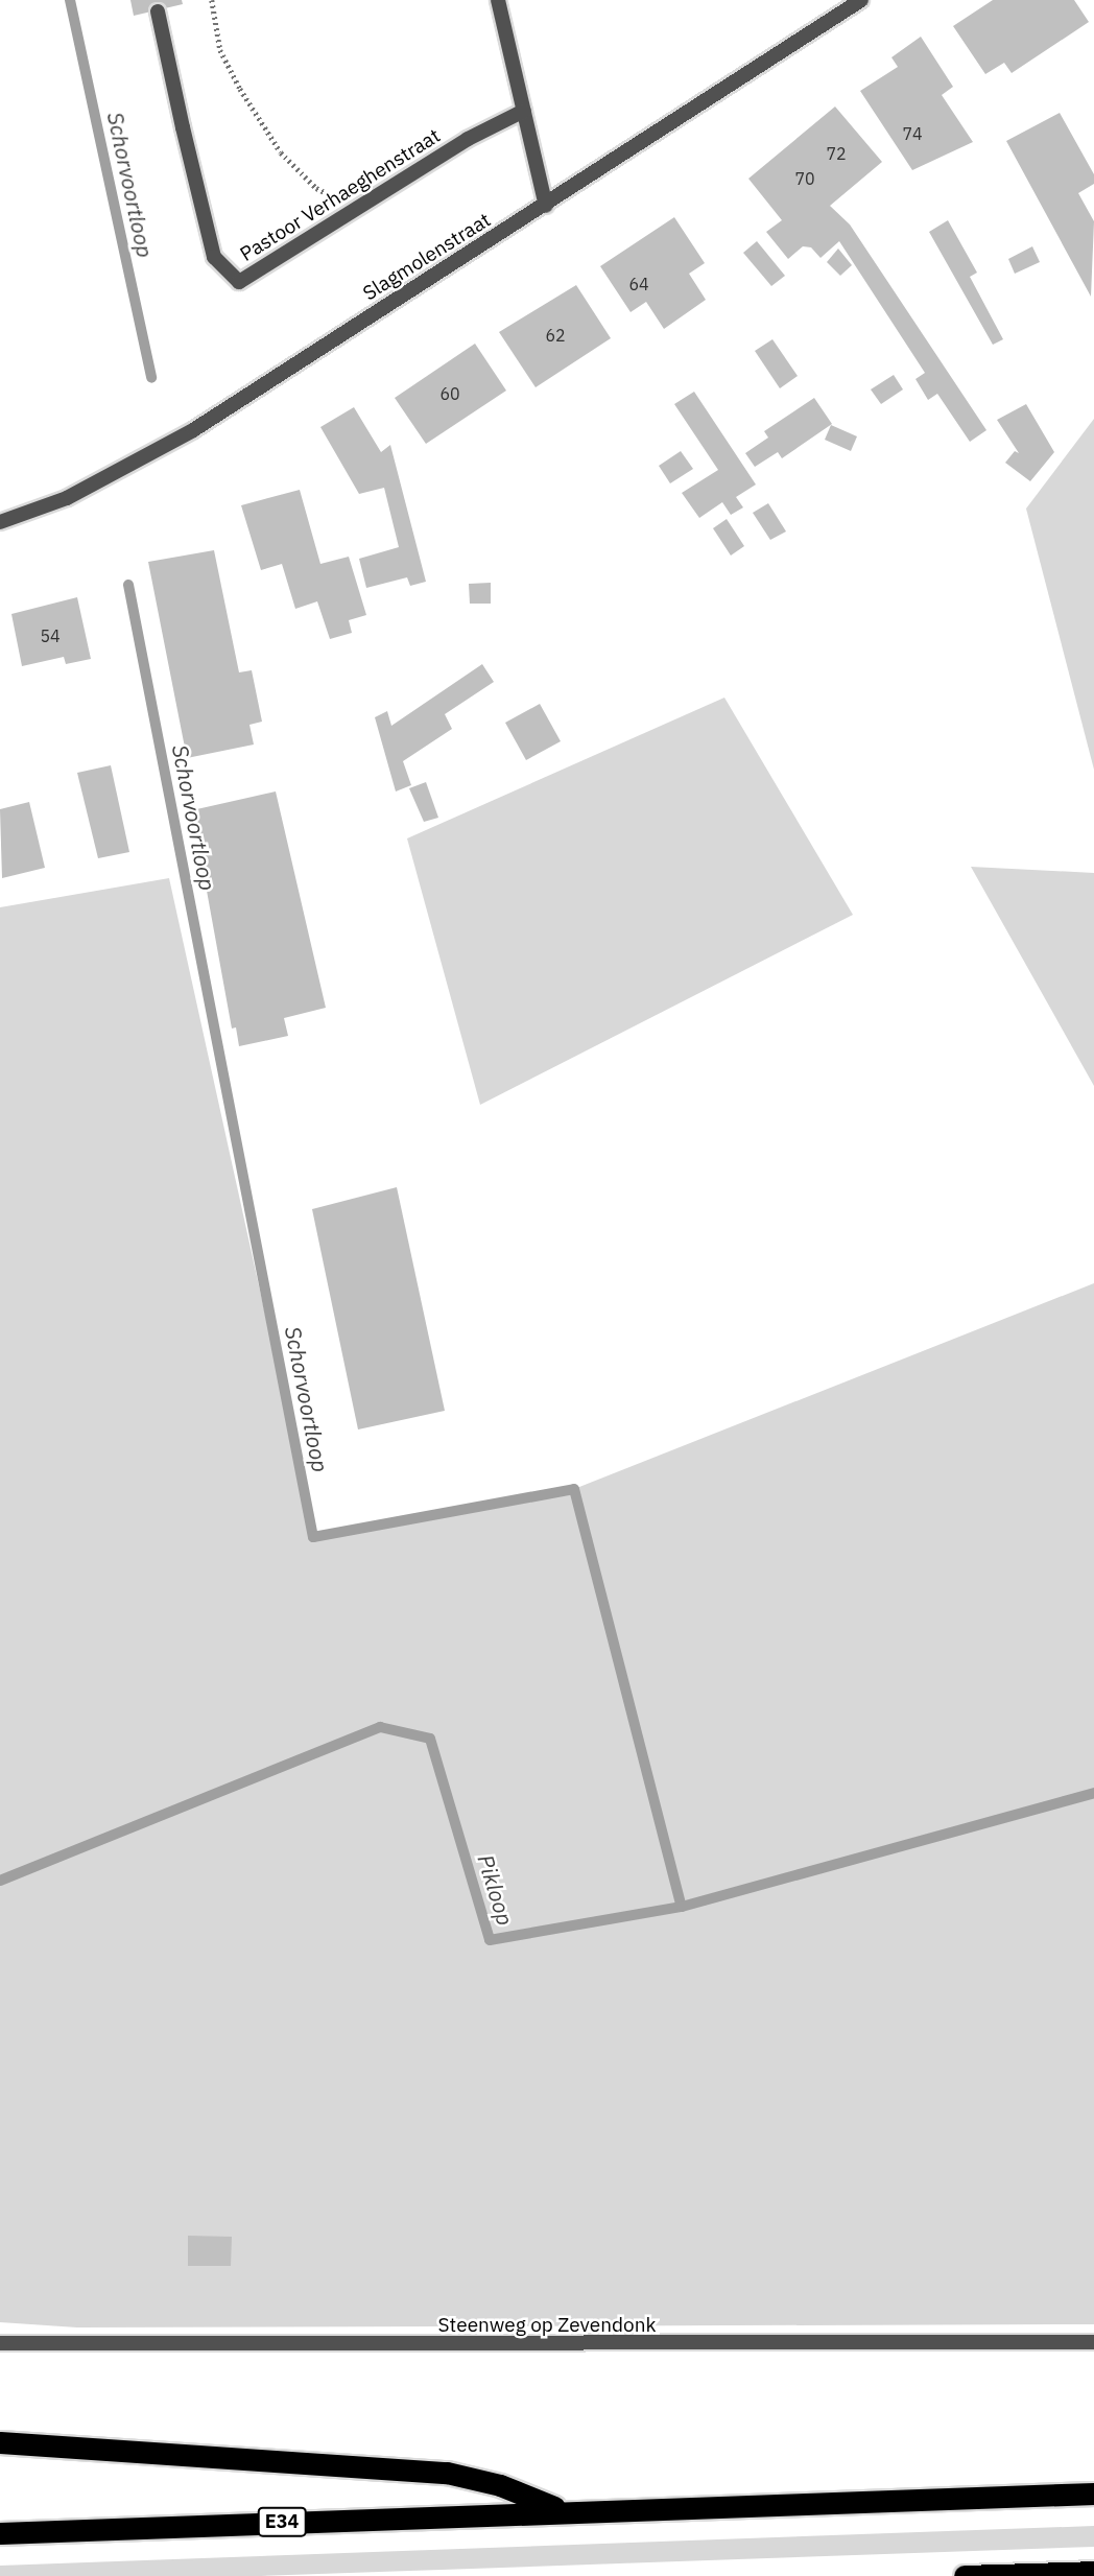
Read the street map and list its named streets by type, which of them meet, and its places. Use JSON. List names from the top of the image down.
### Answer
{
  "streets": {
    "highway": ["E34"],
    "street": ["Pastoor Verhaeghenstraat", "Slagmolenstraat", "Steenweg op Zevendonk"]
  },
  "water": ["Schorvoortloop", "Pikloop"],
  "house_numbers": [
    "74",
    "72",
    "70",
    "64",
    "62",
    "60",
    "54"
  ]
}
